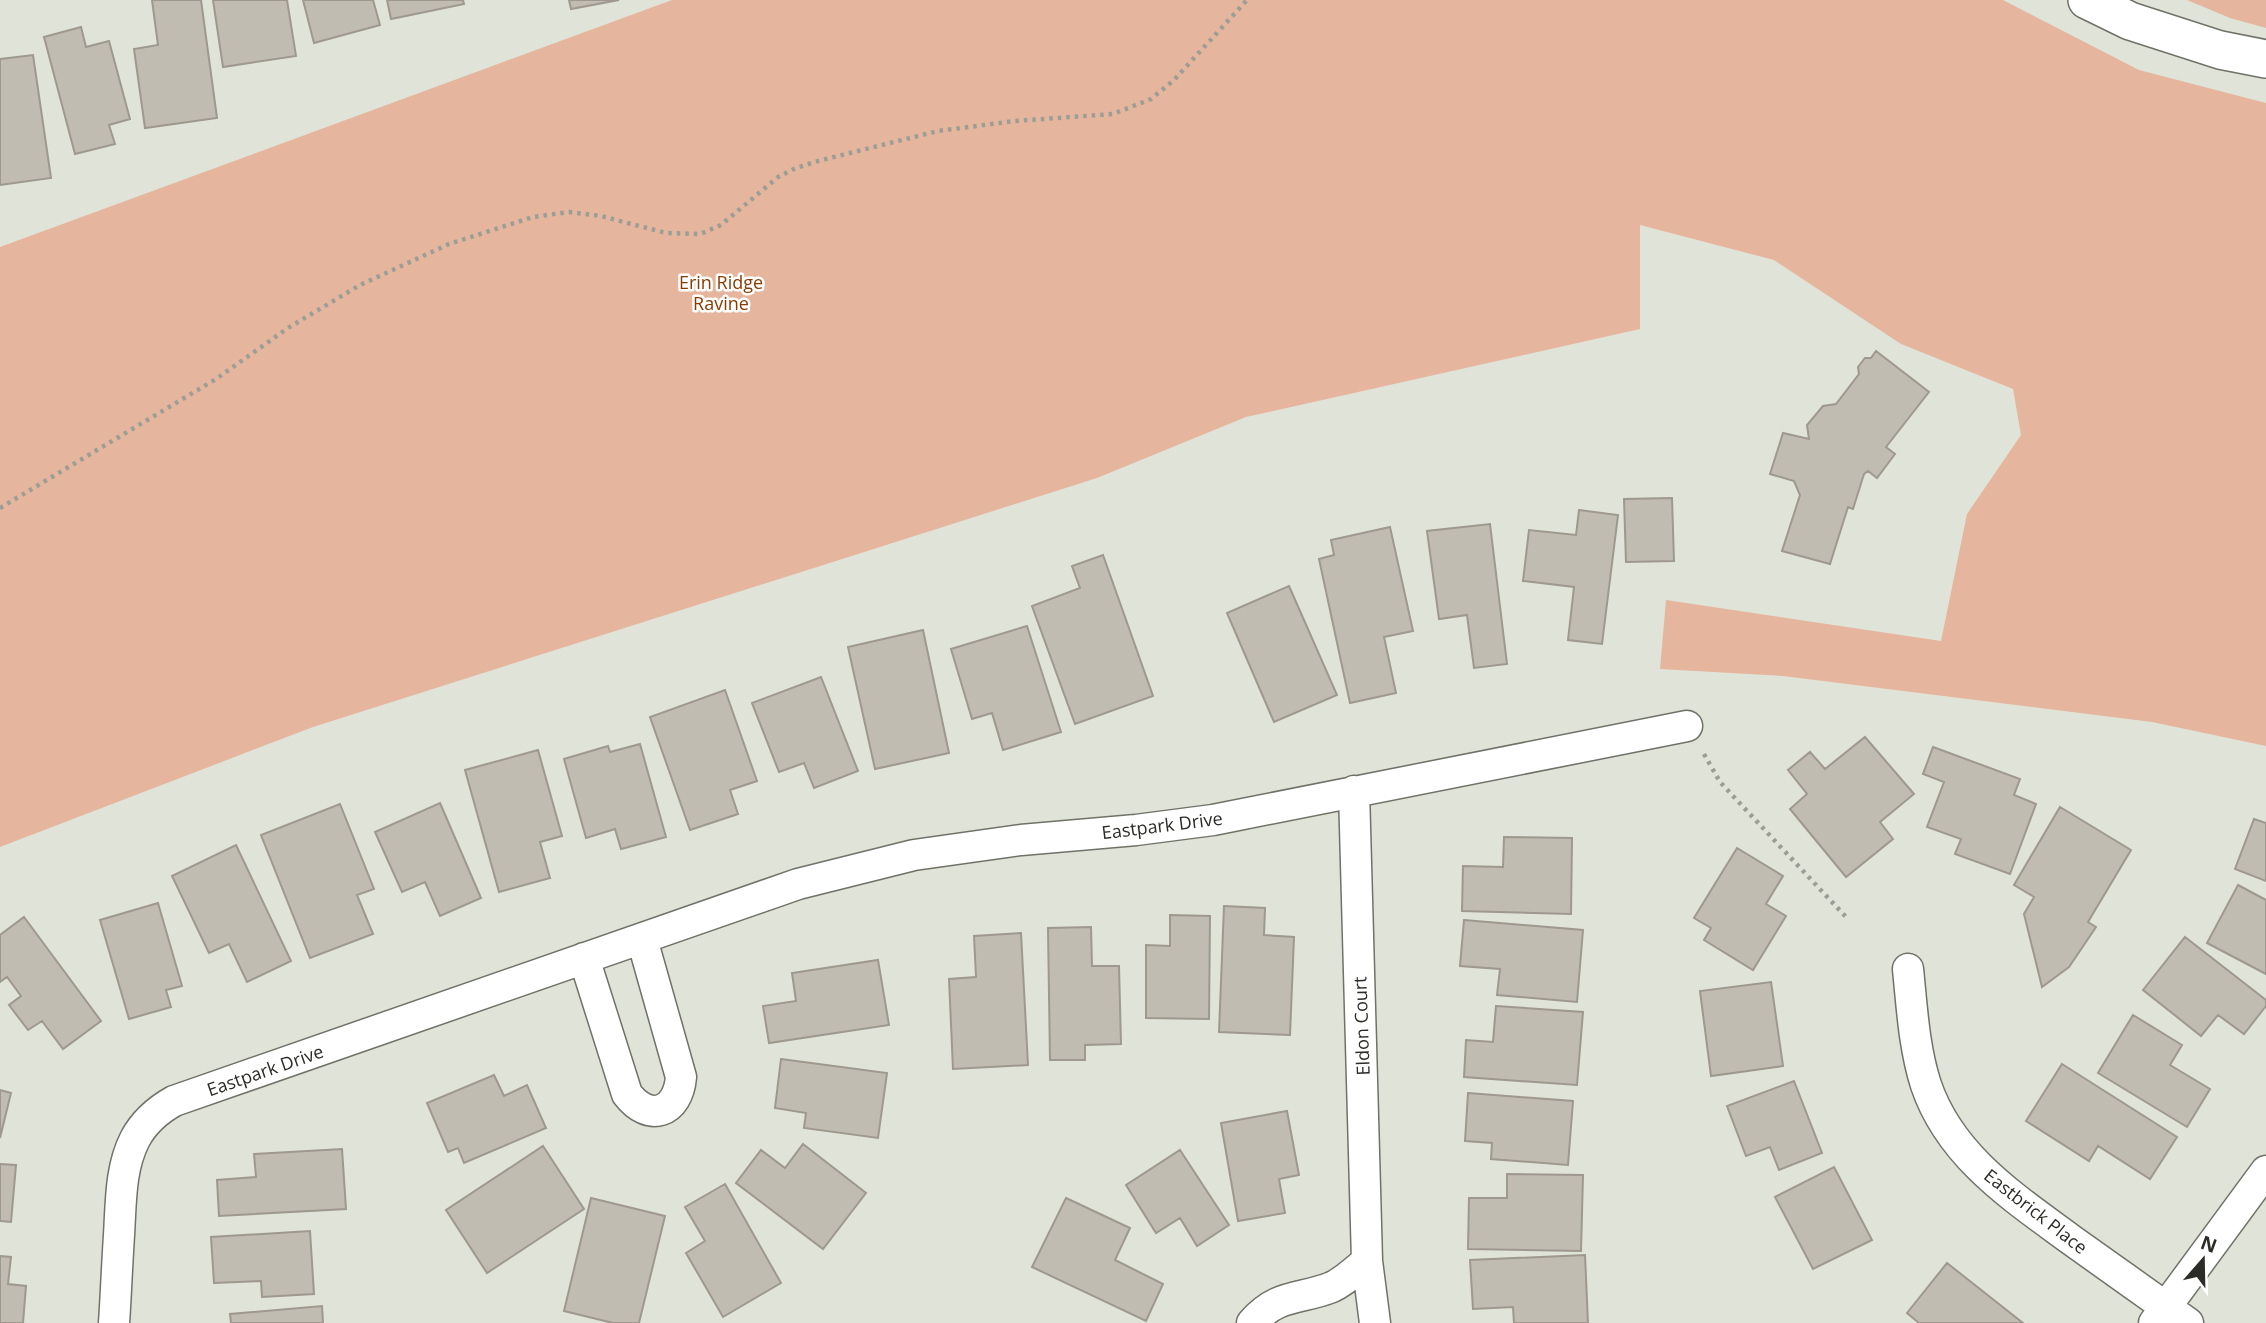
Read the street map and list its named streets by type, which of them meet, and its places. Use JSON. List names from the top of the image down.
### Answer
{
  "streets": {
    "street": ["Eastpark Drive", "Eldon Court", "Eastbrick Place"]
  },
  "crossings": [
    ["Eastpark Drive", "Eldon Court"]
  ],
  "parks": ["Erin Ridge Ravine"],
  "north": "top"
}
